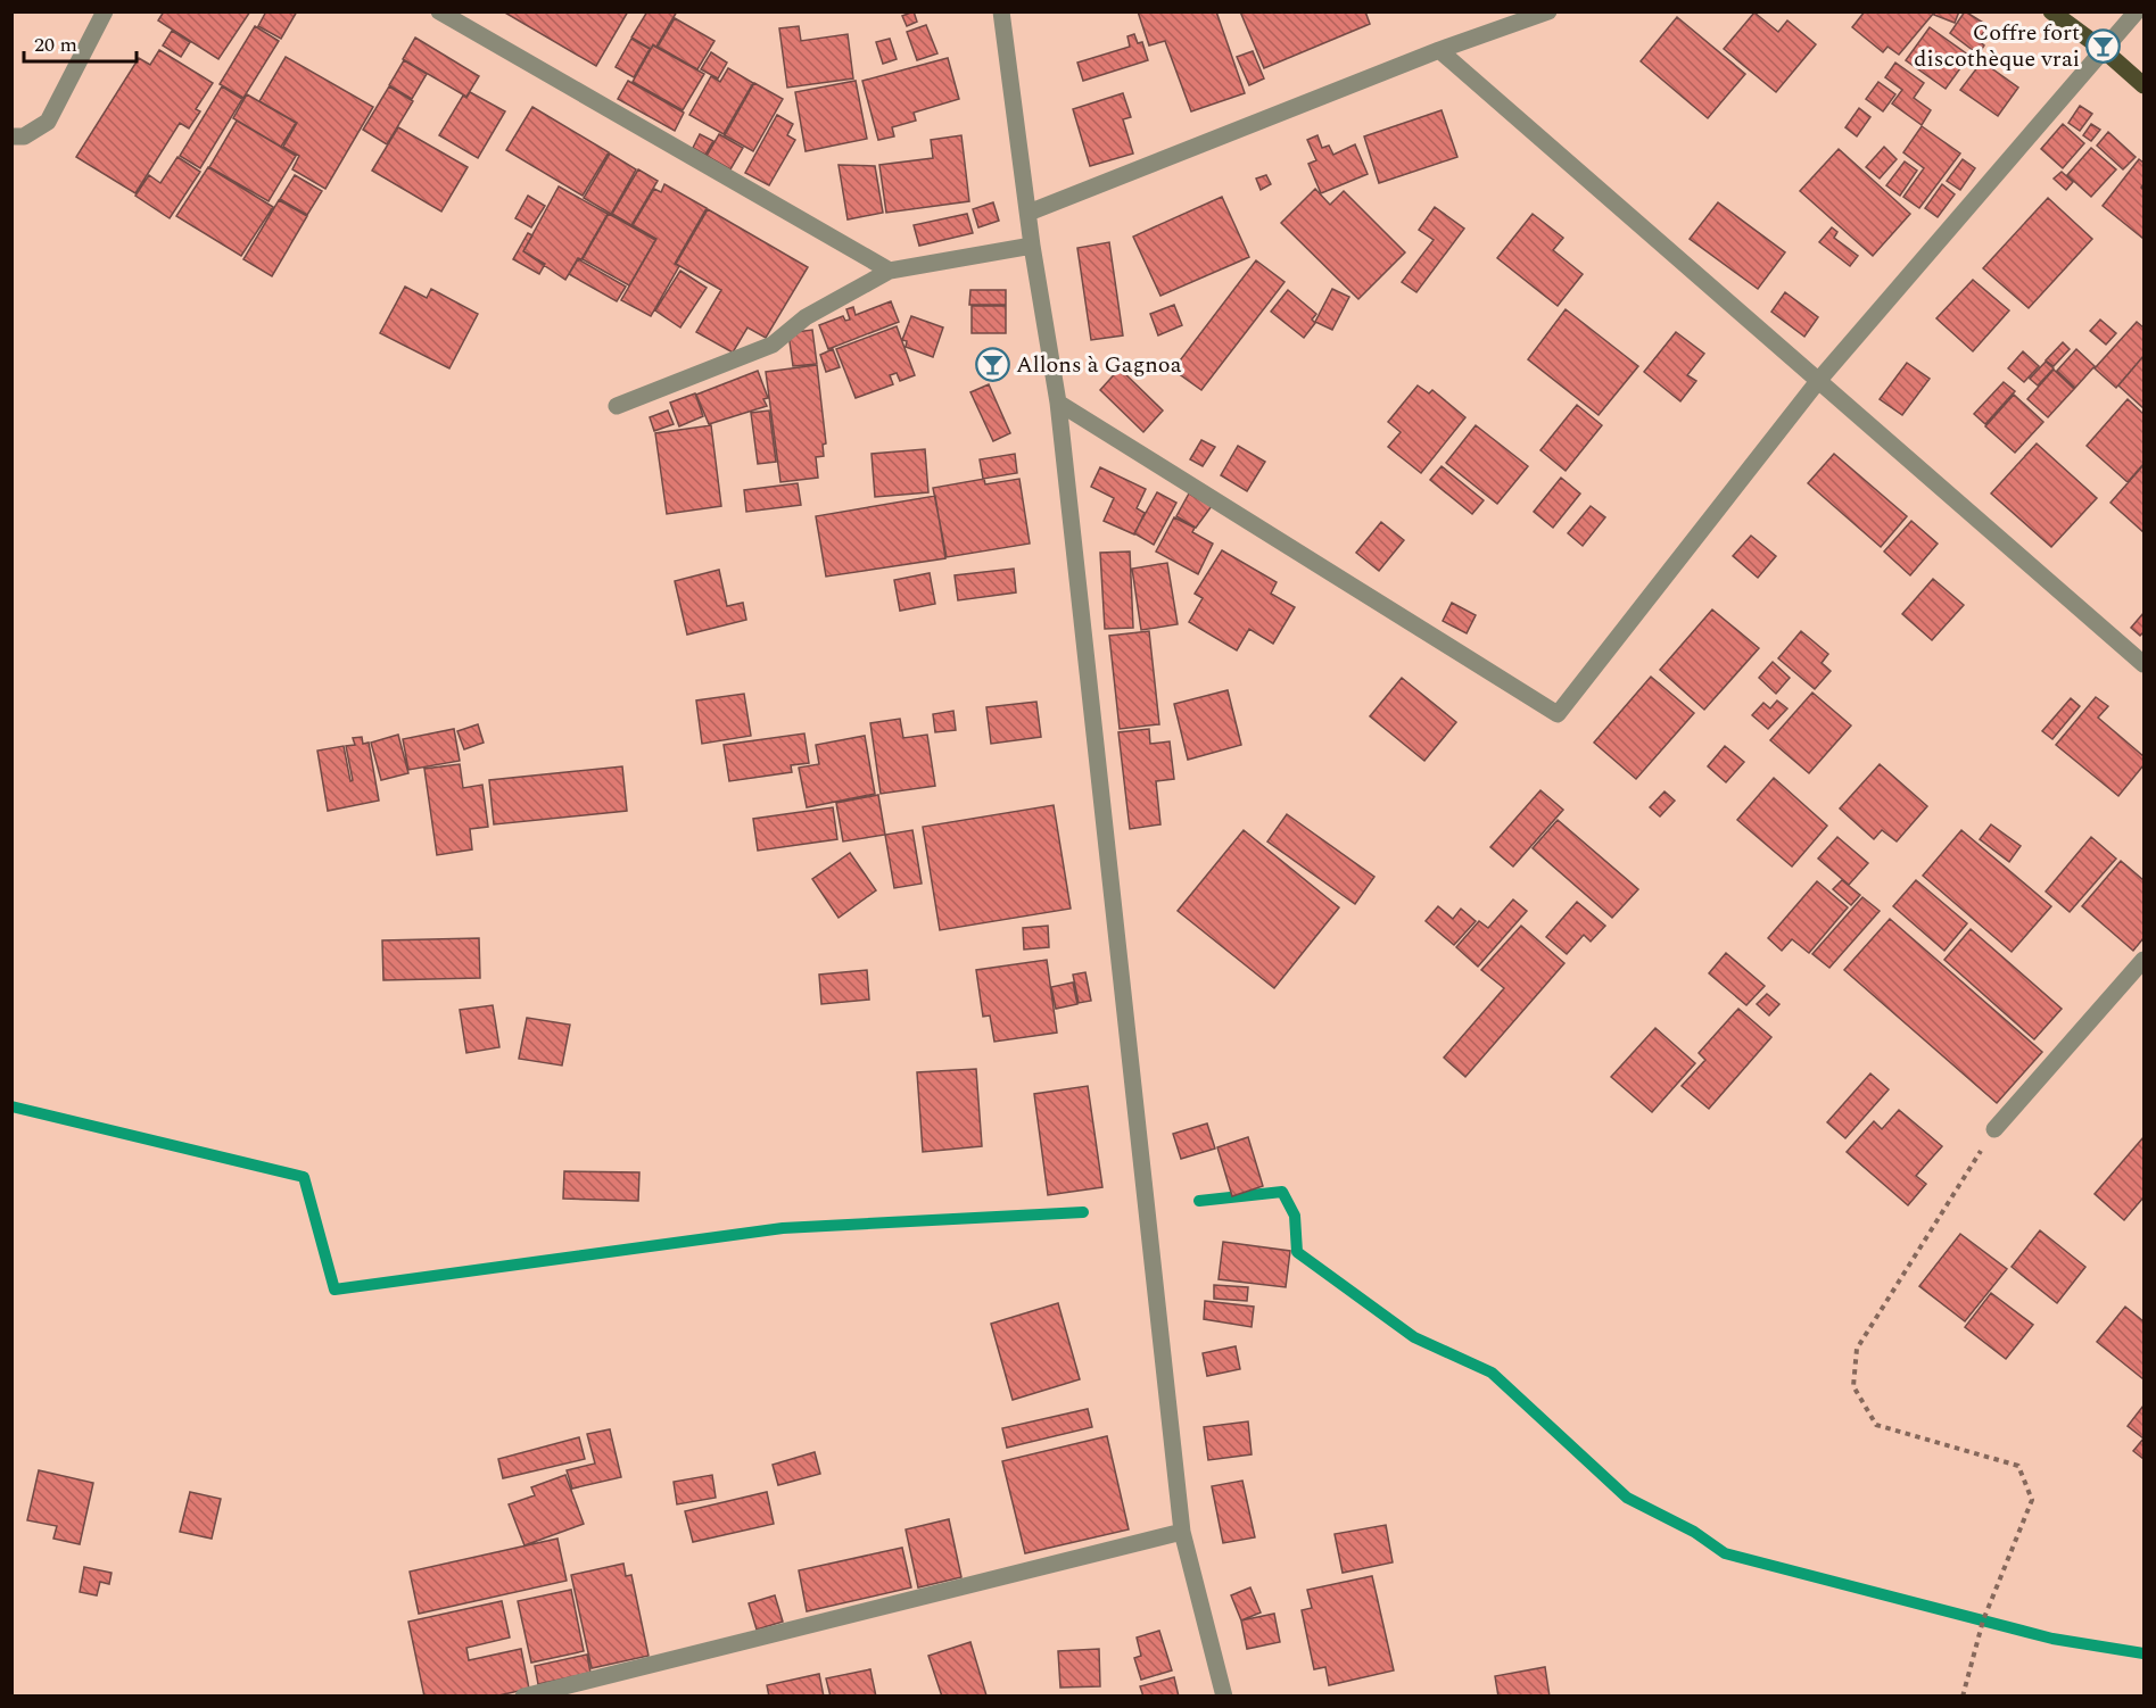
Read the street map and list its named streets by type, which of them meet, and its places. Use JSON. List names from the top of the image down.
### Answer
{
  "places": {
    "bar": ["Coffre fort discothèque vrai", "Allons à Gagnoa"]
  },
  "scale_bar": "20 m"
}
